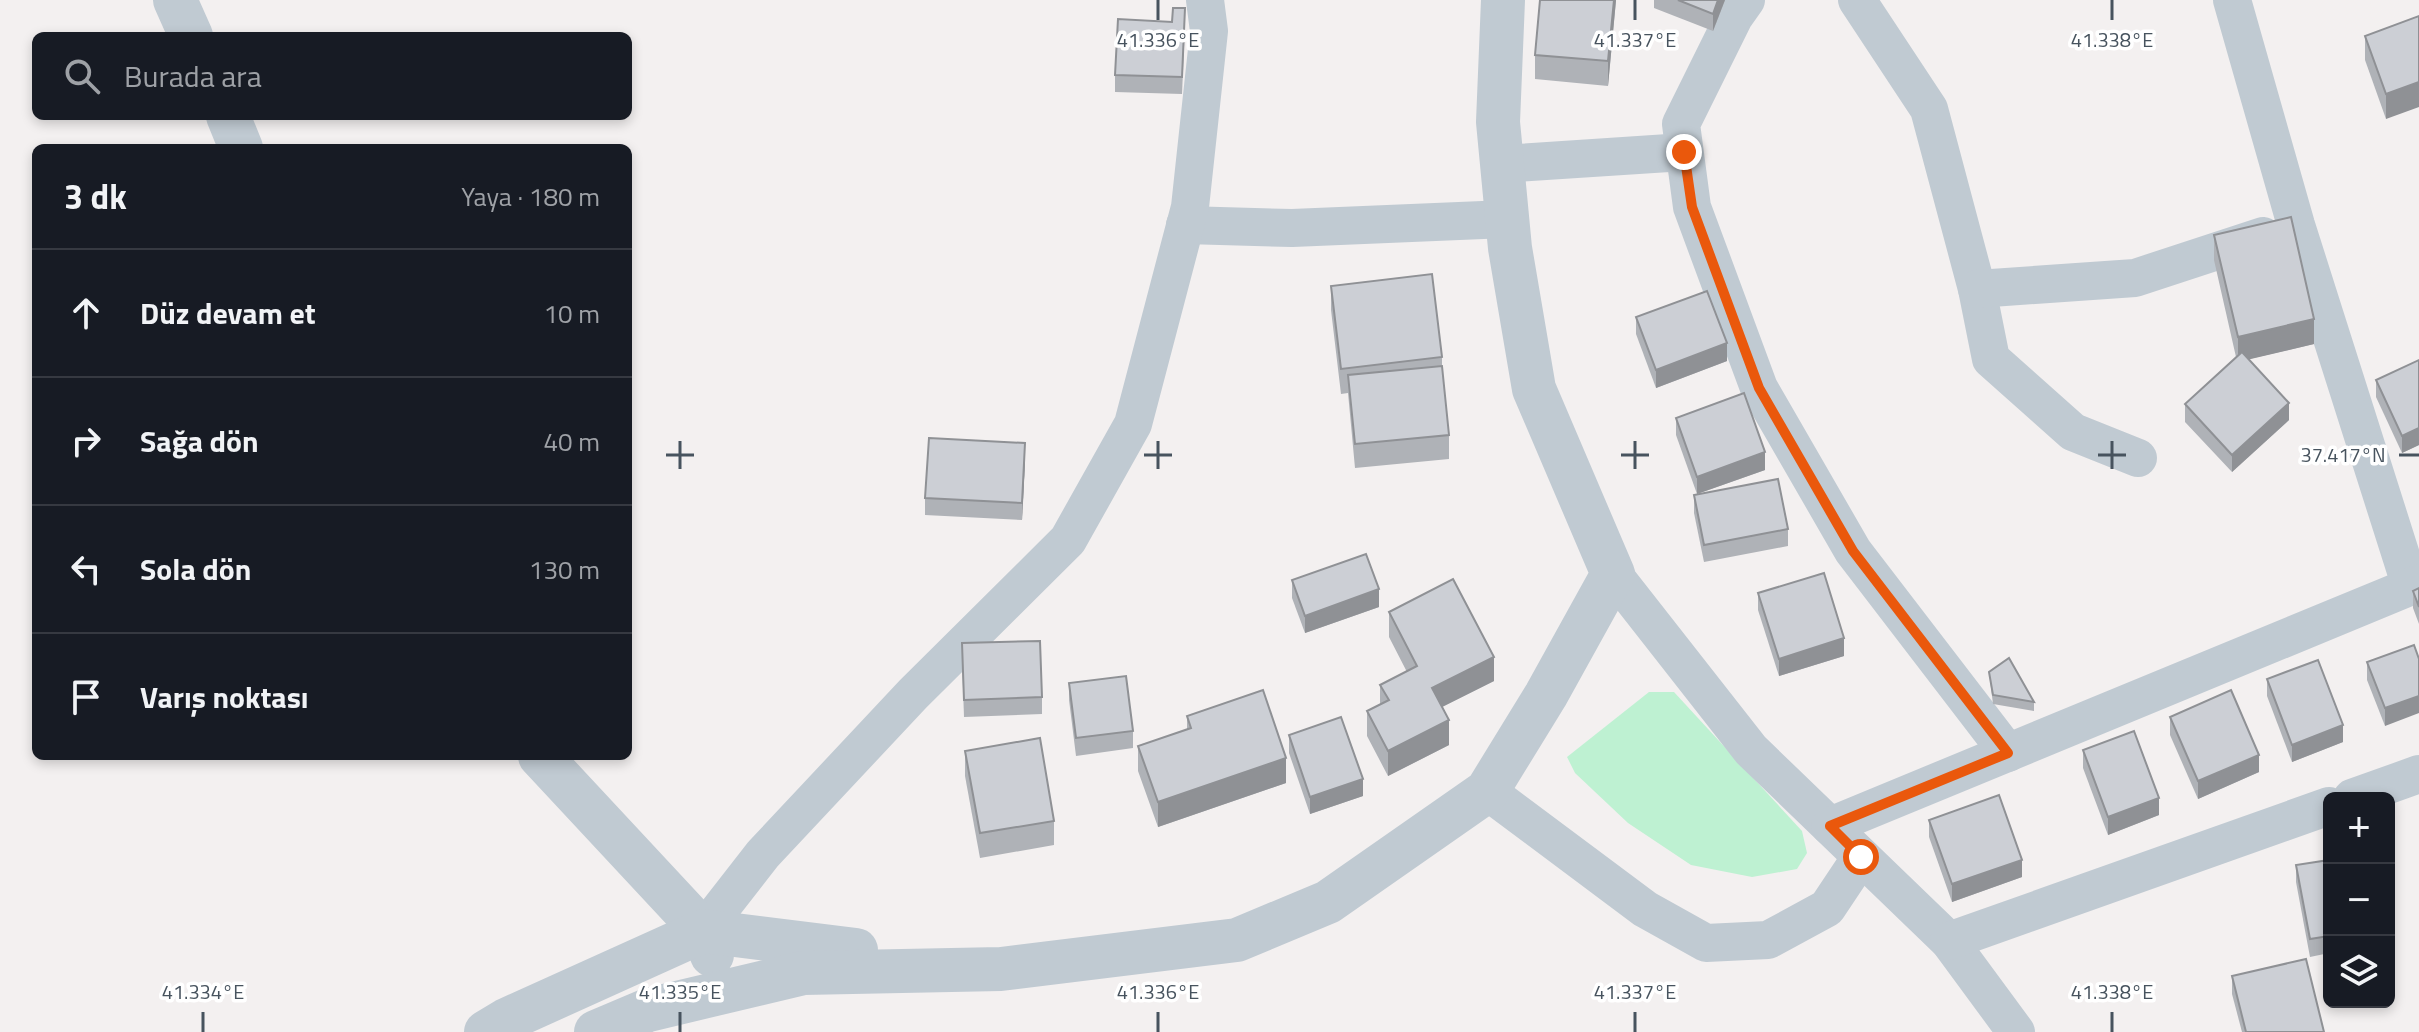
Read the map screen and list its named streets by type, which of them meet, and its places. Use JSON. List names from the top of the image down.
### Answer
{
  "page": {
    "search": "Burada ara",
    "heading": ["3 dk", "Yaya · 180 m"],
    "list": [
      ["Düz devam et", "10 m"],
      ["Sağa dön", "40 m"],
      ["Sola dön", "130 m"],
      "Varış noktası"
    ],
    "map_buttons": ["+", "−"]
  },
  "coordinates": [
    "41.336°E",
    "41.337°E",
    "41.338°E",
    "37.417°N",
    "41.334°E",
    "41.335°E"
  ]
}
